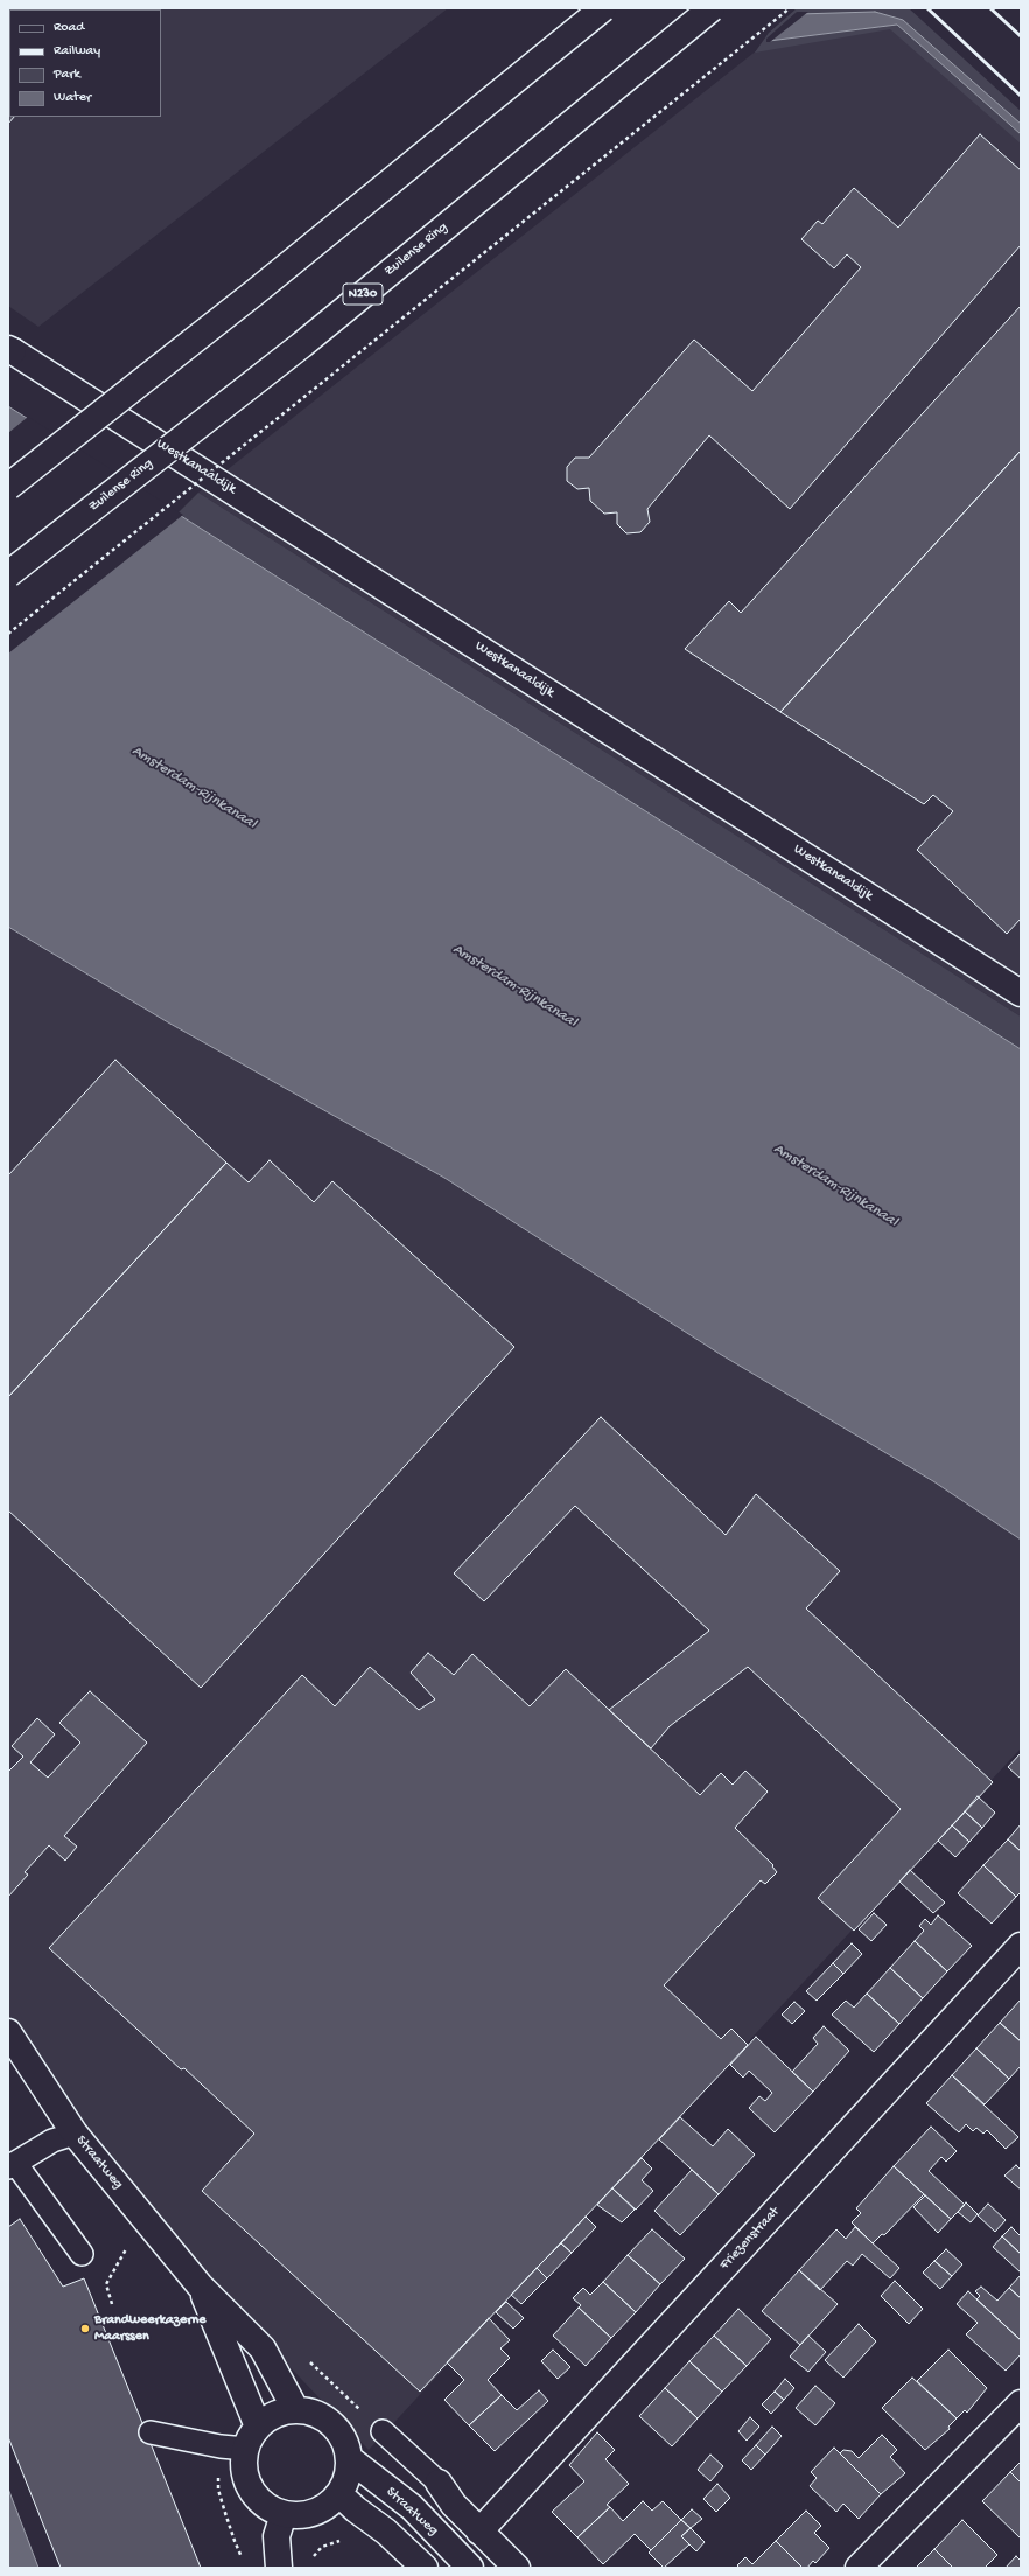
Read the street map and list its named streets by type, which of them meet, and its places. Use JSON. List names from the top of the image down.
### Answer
{
  "streets": {
    "main road": [
      "Zuilense Ring",
      "N230",
      "Westkanaaldijk",
      "Straatweg",
      "Friezenstraat"
    ]
  },
  "water": ["Amsterdam-Rijnkanaal"],
  "places": ["Brandweerkazerne Maarssen"],
  "legend": [
    "Road",
    "Railway",
    "Park",
    "Water"
  ]
}
